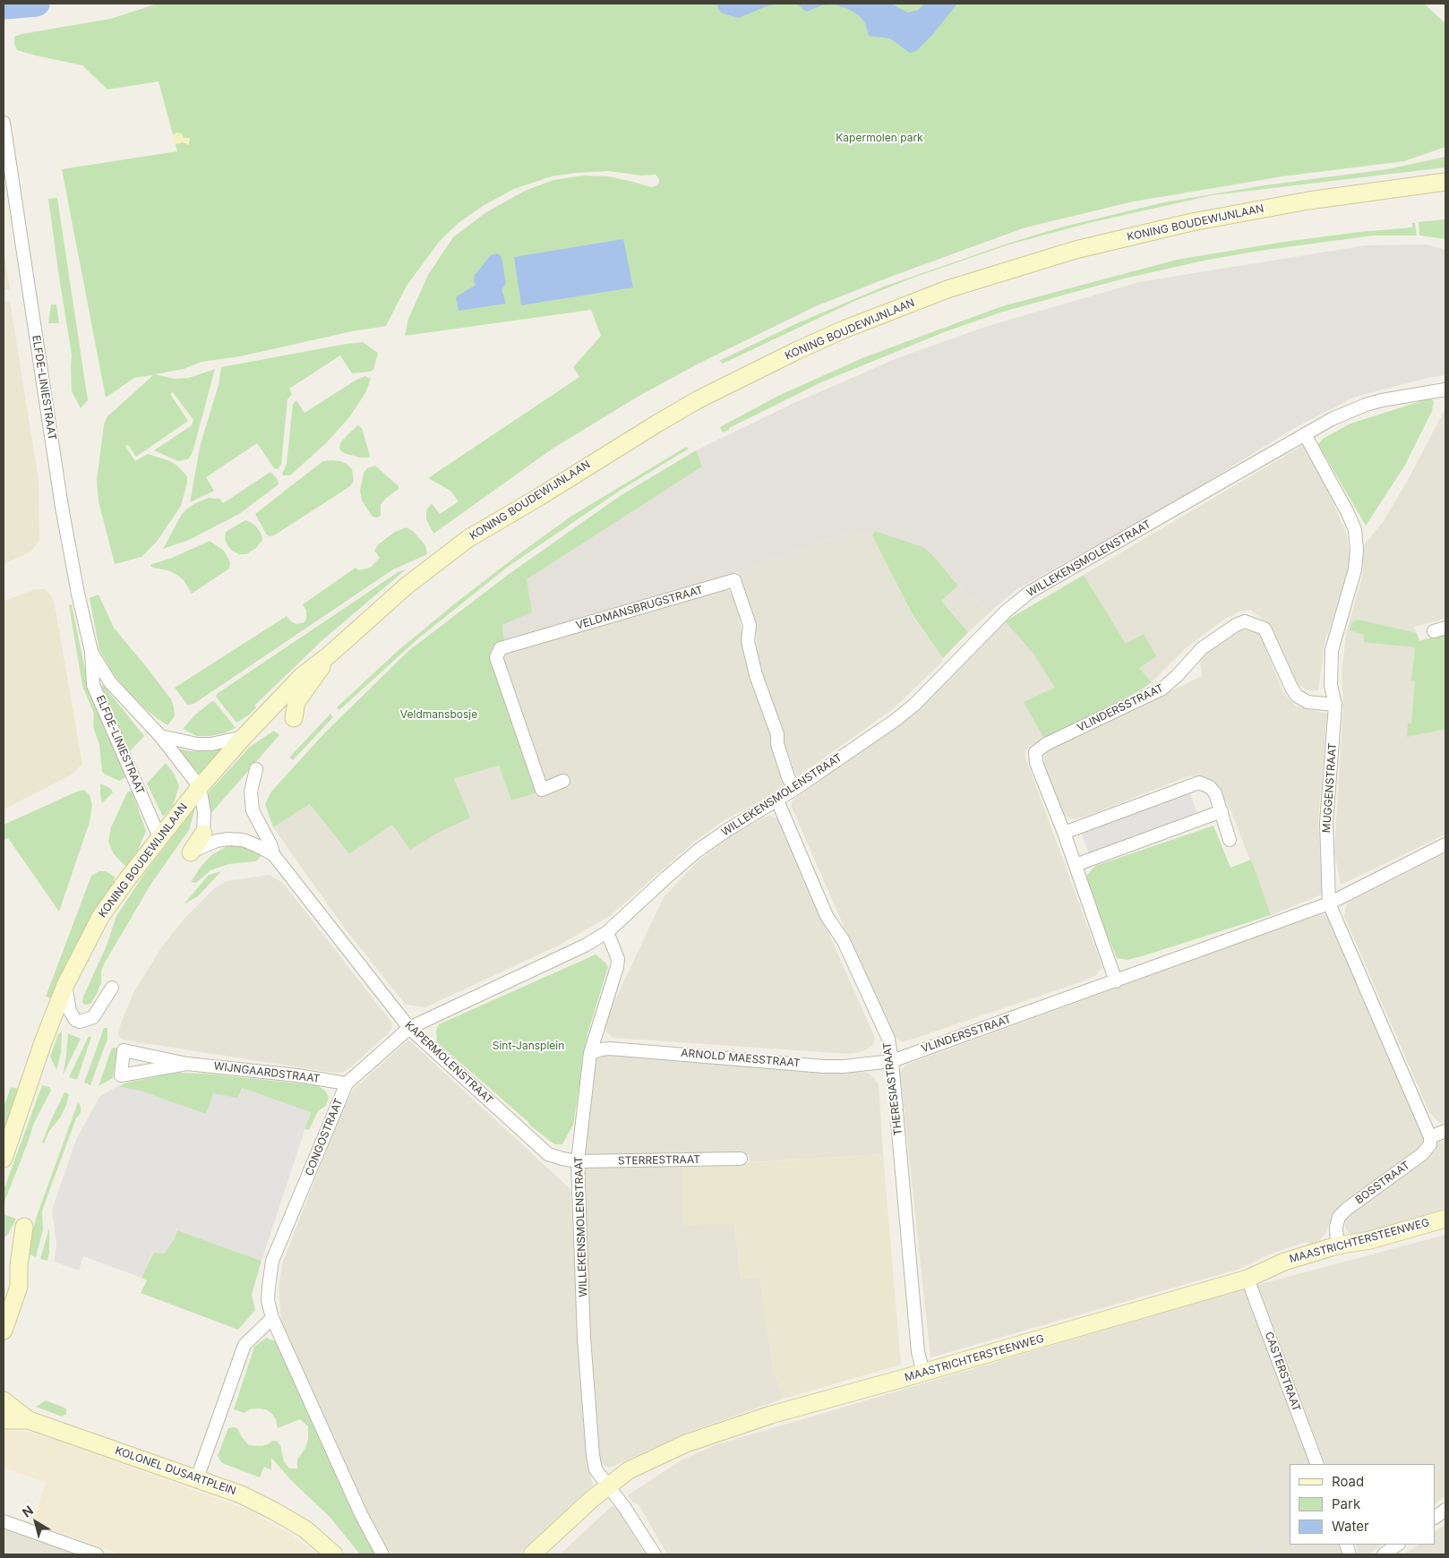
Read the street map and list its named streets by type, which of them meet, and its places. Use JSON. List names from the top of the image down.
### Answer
{
  "streets": {
    "main road": ["KONING BOUDEWIJNLAAN", "MAASTRICHTERSTEENWEG", "KOLONEL DUSARTPLEIN"],
    "street": [
      "ELFDE-LINIESTRAAT",
      "WILLEKENSMOLENSTRAAT",
      "VELDMANSBRUGSTRAAT",
      "VLINDERSSTRAAT",
      "MUGGENSTRAAT",
      "ARNOLD MAESSTRAAT",
      "KAPERMOLENSTRAAT",
      "WIJNGAARDSTRAAT",
      "THERESIASTRAAT",
      "CONGOSTRAAT",
      "STERRESTRAAT",
      "BOSSTRAAT",
      "CASTERSTRAAT"
    ]
  },
  "crossings": [
    ["KONING BOUDEWIJNLAAN", "ELFDE-LINIESTRAAT"],
    ["WILLEKENSMOLENSTRAAT", "VELDMANSBRUGSTRAAT"],
    ["WILLEKENSMOLENSTRAAT", "MUGGENSTRAAT"],
    ["WILLEKENSMOLENSTRAAT", "ARNOLD MAESSTRAAT"],
    ["WILLEKENSMOLENSTRAAT", "KAPERMOLENSTRAAT"],
    ["WILLEKENSMOLENSTRAAT", "THERESIASTRAAT"],
    ["WILLEKENSMOLENSTRAAT", "CONGOSTRAAT"],
    ["WILLEKENSMOLENSTRAAT", "STERRESTRAAT"],
    ["WILLEKENSMOLENSTRAAT", "MAASTRICHTERSTEENWEG"],
    ["VLINDERSSTRAAT", "MUGGENSTRAAT"],
    ["VLINDERSSTRAAT", "ARNOLD MAESSTRAAT"],
    ["VLINDERSSTRAAT", "THERESIASTRAAT"],
    ["MUGGENSTRAAT", "BOSSTRAAT"],
    ["ARNOLD MAESSTRAAT", "THERESIASTRAAT"],
    ["KAPERMOLENSTRAAT", "CONGOSTRAAT"],
    ["KAPERMOLENSTRAAT", "STERRESTRAAT"],
    ["WIJNGAARDSTRAAT", "CONGOSTRAAT"],
    ["THERESIASTRAAT", "MAASTRICHTERSTEENWEG"],
    ["BOSSTRAAT", "MAASTRICHTERSTEENWEG"],
    ["MAASTRICHTERSTEENWEG", "CASTERSTRAAT"]
  ],
  "parks": ["Kapermolen park", "Veldmansbosje", "Sint-Jansplein"],
  "legend": ["Road", "Park", "Water"],
  "north": "top left"
}
